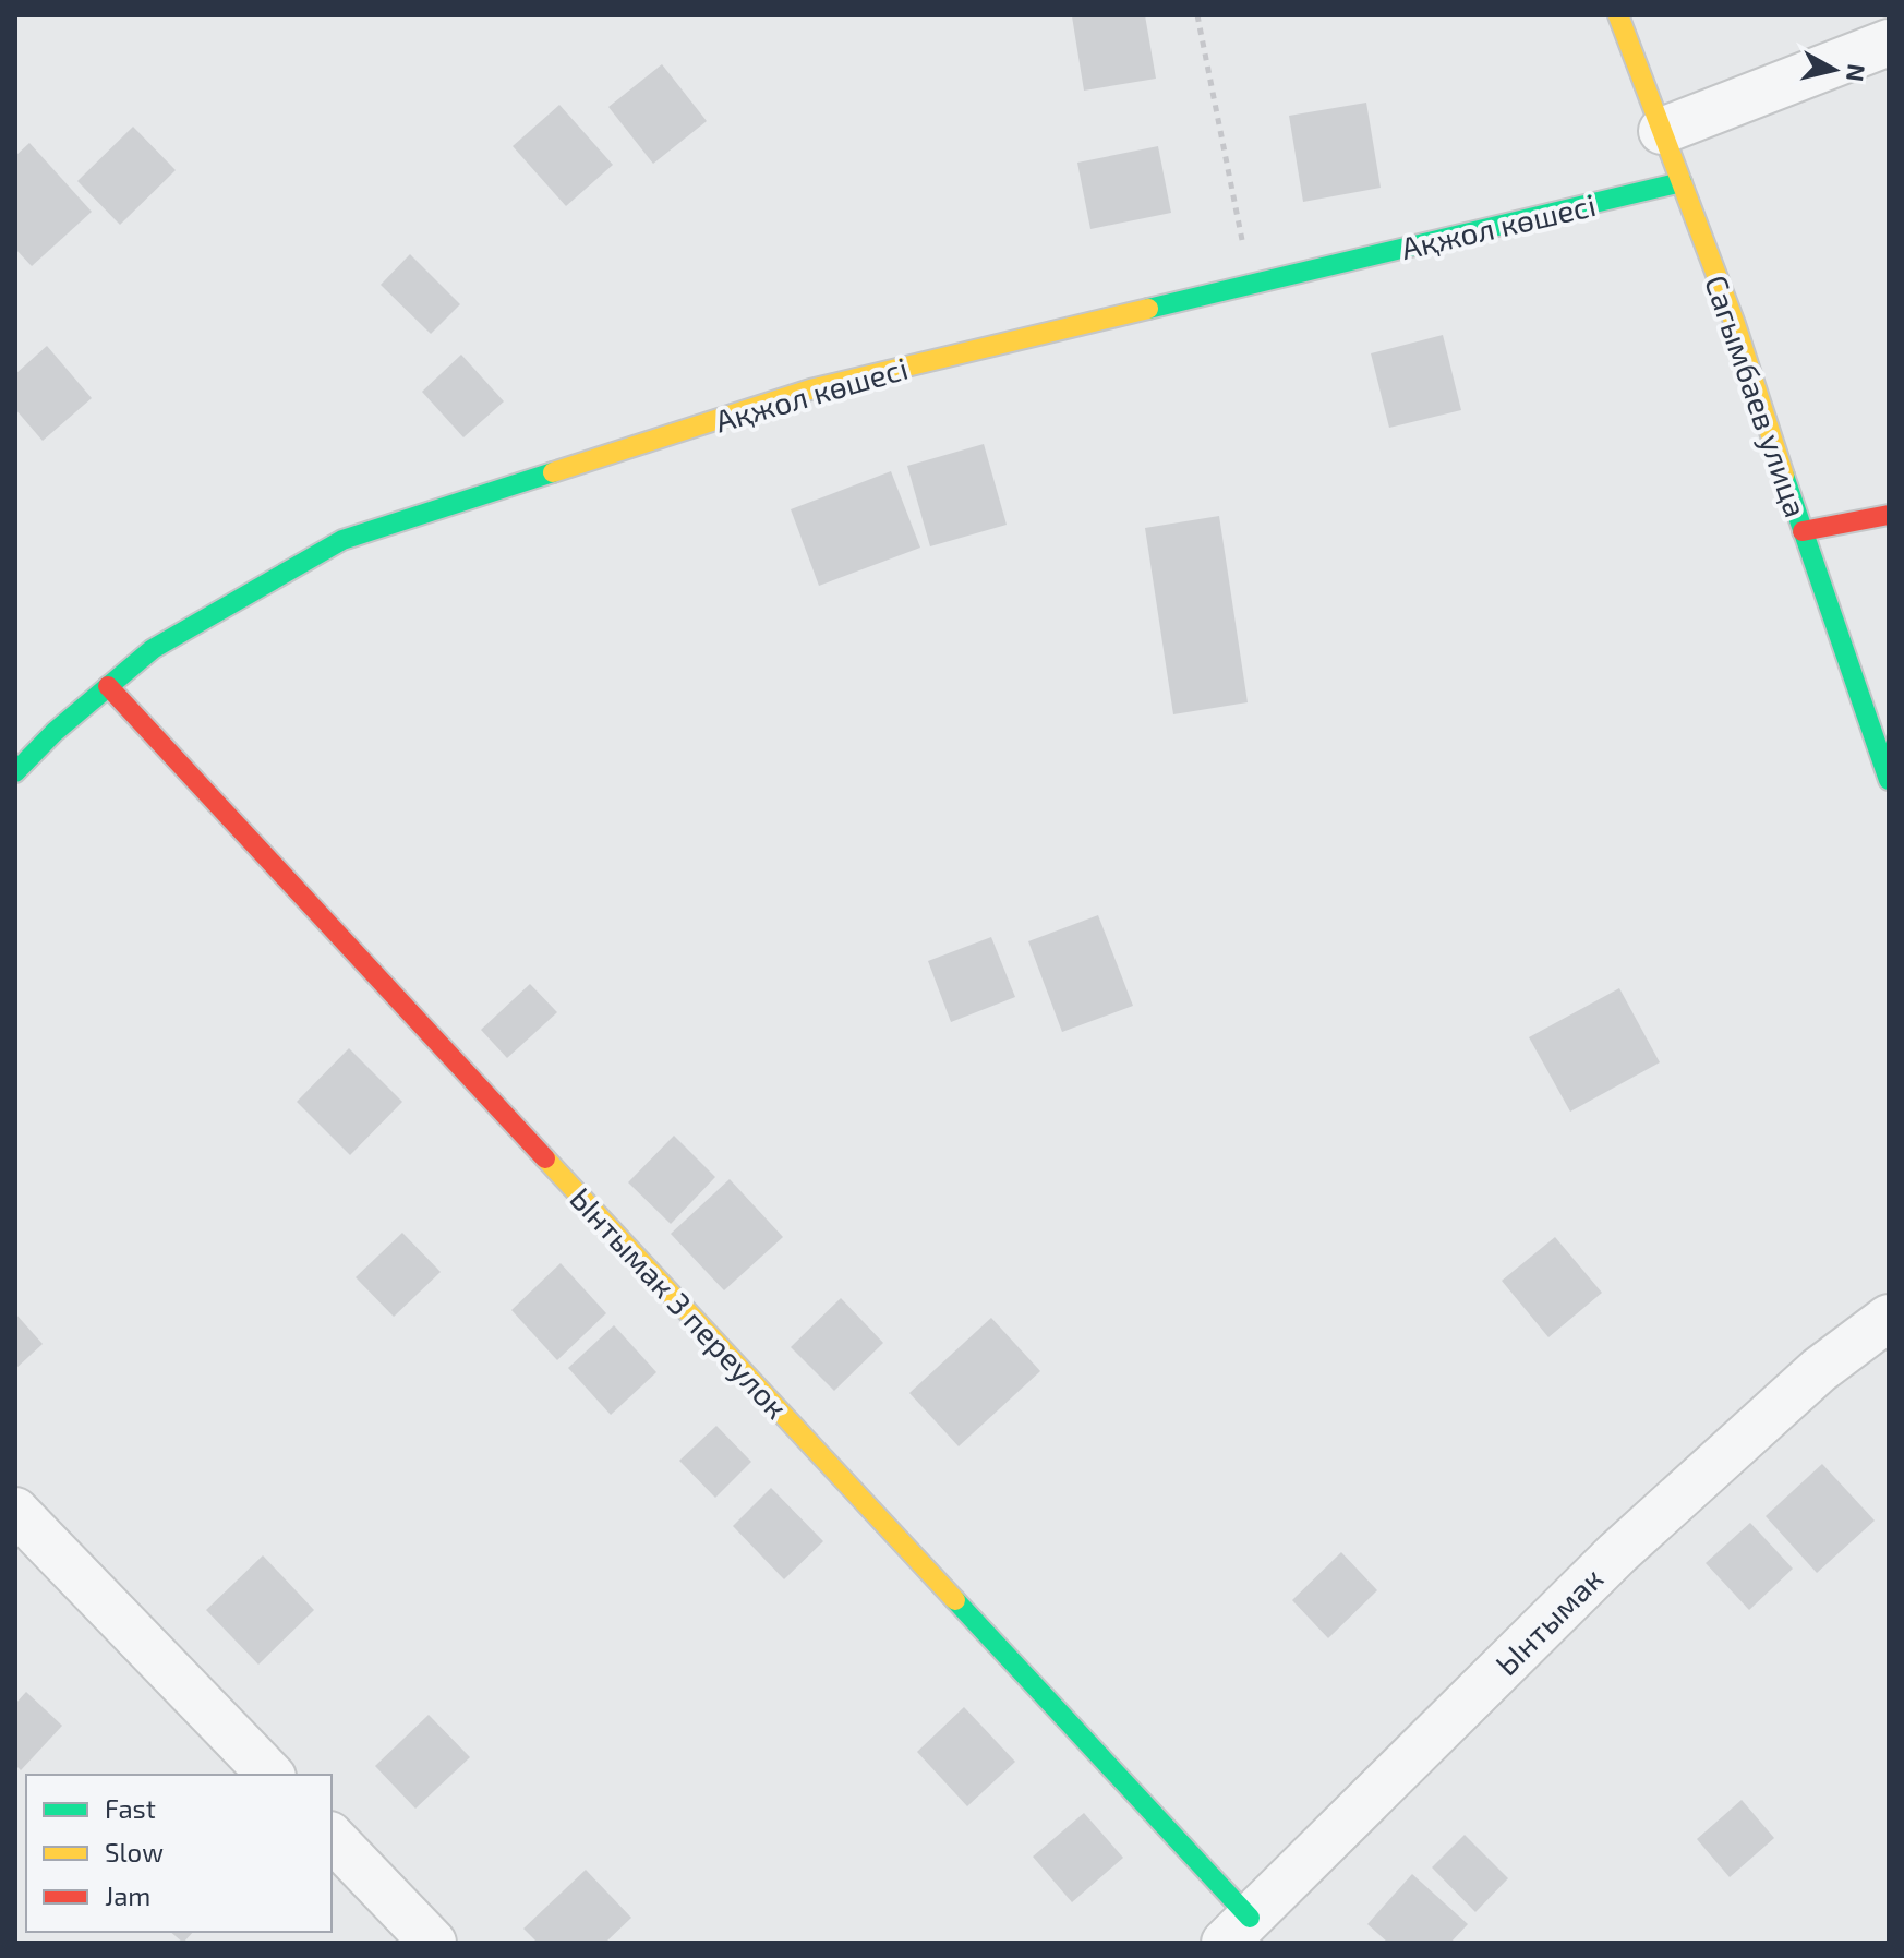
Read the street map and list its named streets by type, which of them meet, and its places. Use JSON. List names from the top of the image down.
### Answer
{
  "streets": {
    "street": [
      "Ақжол көшесі",
      "Сагымбаев улица",
      "Ынтымак 3 переулок",
      "Ынтымак"
    ]
  },
  "crossings": [
    ["Ақжол көшесі", "Сагымбаев улица"],
    ["Ақжол көшесі", "Ынтымак 3 переулок"],
    ["Ынтымак 3 переулок", "Ынтымак"]
  ],
  "legend": ["Fast", "Slow", "Jam"],
  "north": "right"
}
